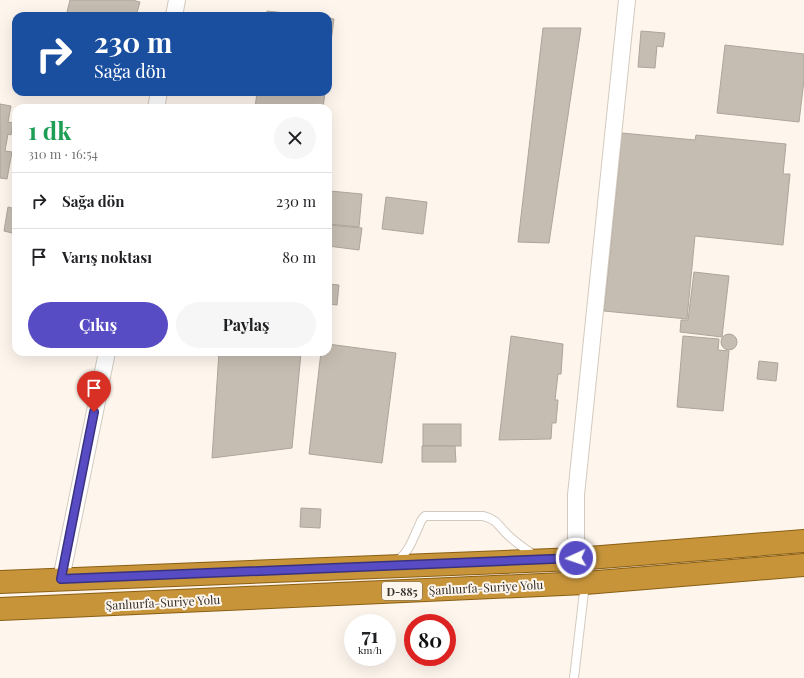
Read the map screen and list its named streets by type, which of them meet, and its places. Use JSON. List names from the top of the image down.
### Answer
{
  "streets": {
    "highway": ["Şanlıurfa-Suriye Yolu", "D-885"]
  },
  "page": {
    "turn": ["230 m", "Sağa dön"],
    "heading": ["1 dk", "310 m · 16:54"],
    "list": [
      {
        "name": "Sağa dön",
        "value": "230 m"
      },
      {
        "name": "Varış noktası",
        "value": "80 m"
      }
    ],
    "buttons": ["Çıkış", "Paylaş"],
    "speed": "71 km/h",
    "limit": "80"
  }
}
